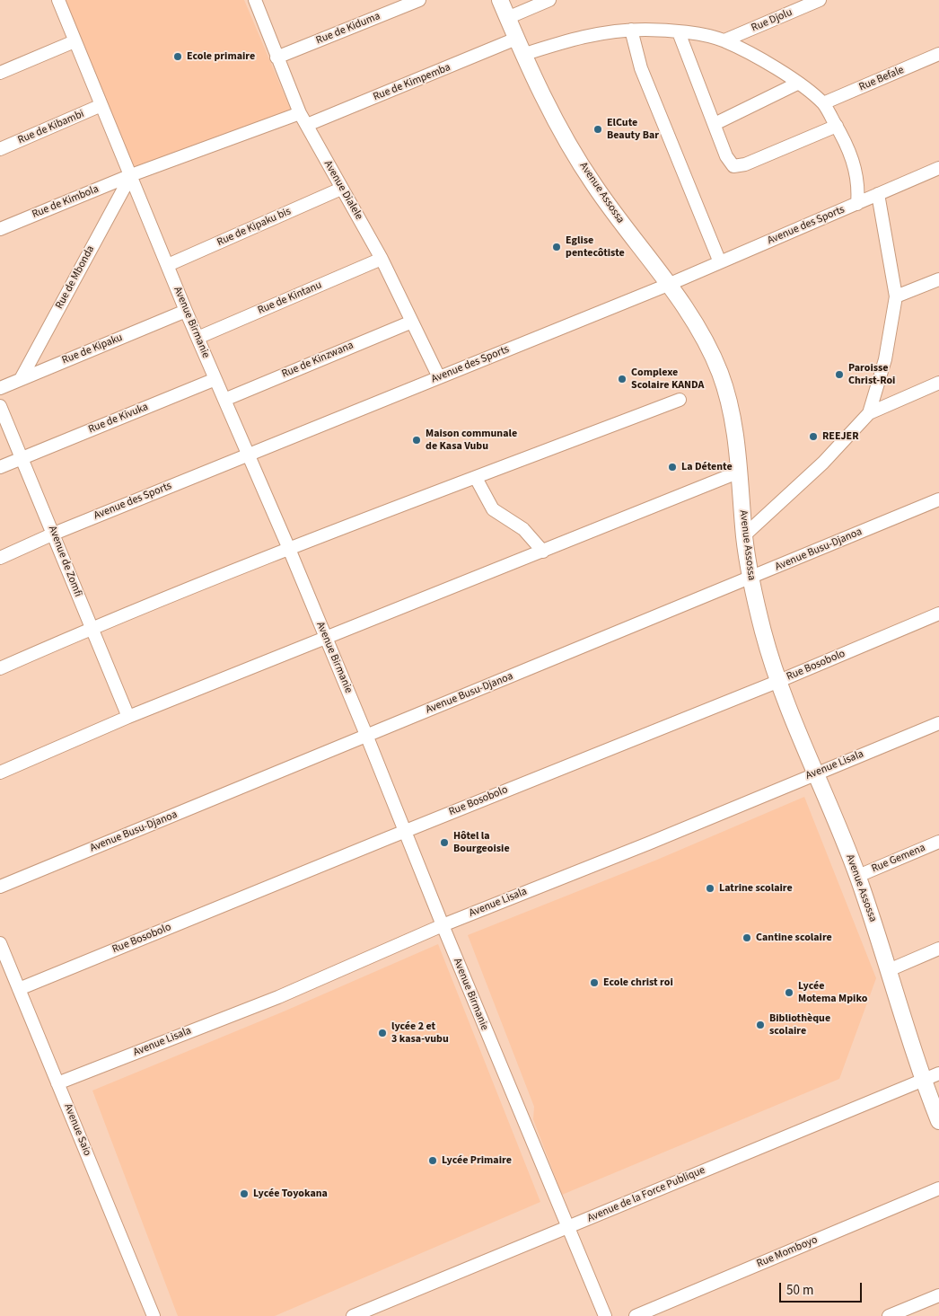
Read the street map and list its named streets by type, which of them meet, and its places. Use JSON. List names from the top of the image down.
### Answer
{
  "streets": {
    "main road": ["Avenue Assossa"],
    "street": [
      "Rue Djolu",
      "Rue de Kiduma",
      "Rue Befale",
      "Rue de Kimpemba",
      "Rue de Kibambi",
      "Avenue Dialele",
      "Rue de Kimbola",
      "Avenue des Sports",
      "Rue de Kipaku bis",
      "Rue de Mbonda",
      "Rue de Kintanu",
      "Avenue Birmanie",
      "Rue de Kipaku",
      "Rue de Kinzwana",
      "Rue de Kivuka",
      "Avenue Busu-Djanoa",
      "Avenue de Zomfi",
      "Rue Bosobolo",
      "Avenue Lisala",
      "Rue Gemena",
      "Avenue Saio",
      "Avenue de la Force Publique",
      "Rue Momboyo"
    ]
  },
  "crossings": [
    ["Rue de Kiduma", "Avenue Dialele"],
    ["Rue de Kimpemba", "Avenue Dialele"],
    ["Rue de Kimpemba", "Avenue Assossa"],
    ["Rue de Kibambi", "Avenue Birmanie"],
    ["Avenue Dialele", "Avenue des Sports"],
    ["Avenue Dialele", "Rue de Kipaku bis"],
    ["Avenue Dialele", "Rue de Kintanu"],
    ["Avenue Dialele", "Rue de Kinzwana"],
    ["Avenue Assossa", "Avenue des Sports"],
    ["Avenue Assossa", "Avenue Busu-Djanoa"],
    ["Avenue Assossa", "Rue Bosobolo"],
    ["Avenue Assossa", "Avenue Lisala"],
    ["Avenue Assossa", "Rue Gemena"],
    ["Avenue Assossa", "Avenue de la Force Publique"],
    ["Rue de Kimbola", "Rue de Mbonda"],
    ["Rue de Kimbola", "Avenue Birmanie"],
    ["Avenue des Sports", "Avenue Birmanie"],
    ["Avenue des Sports", "Avenue de Zomfi"],
    ["Rue de Kipaku bis", "Avenue Birmanie"],
    ["Rue de Mbonda", "Avenue Birmanie"],
    ["Rue de Mbonda", "Rue de Kipaku"],
    ["Rue de Kintanu", "Avenue Birmanie"],
    ["Avenue Birmanie", "Rue de Kipaku"],
    ["Avenue Birmanie", "Rue de Kinzwana"],
    ["Avenue Birmanie", "Rue de Kivuka"],
    ["Avenue Birmanie", "Avenue Busu-Djanoa"],
    ["Avenue Birmanie", "Rue Bosobolo"],
    ["Avenue Birmanie", "Avenue Lisala"],
    ["Avenue Birmanie", "Avenue de la Force Publique"],
    ["Rue de Kivuka", "Avenue de Zomfi"],
    ["Rue Bosobolo", "Avenue Saio"],
    ["Avenue Lisala", "Avenue Saio"]
  ],
  "places": [
    "Ecole primaire",
    "ElCute Beauty Bar",
    "Eglise pentecôtiste",
    "Paroisse Christ-Roi",
    "Complexe Scolaire KANDA",
    "REEJER",
    "Maison communale de Kasa Vubu",
    "La Détente",
    "Hôtel la Bourgeoisie",
    "Latrine scolaire",
    "Cantine scolaire",
    "Ecole christ roi",
    "Lycée Motema Mpiko",
    "Bibliothèque scolaire",
    "lycée 2 et 3 kasa-vubu",
    "Lycée Primaire",
    "Lycée Toyokana"
  ],
  "scale_bar": "50 m"
}
